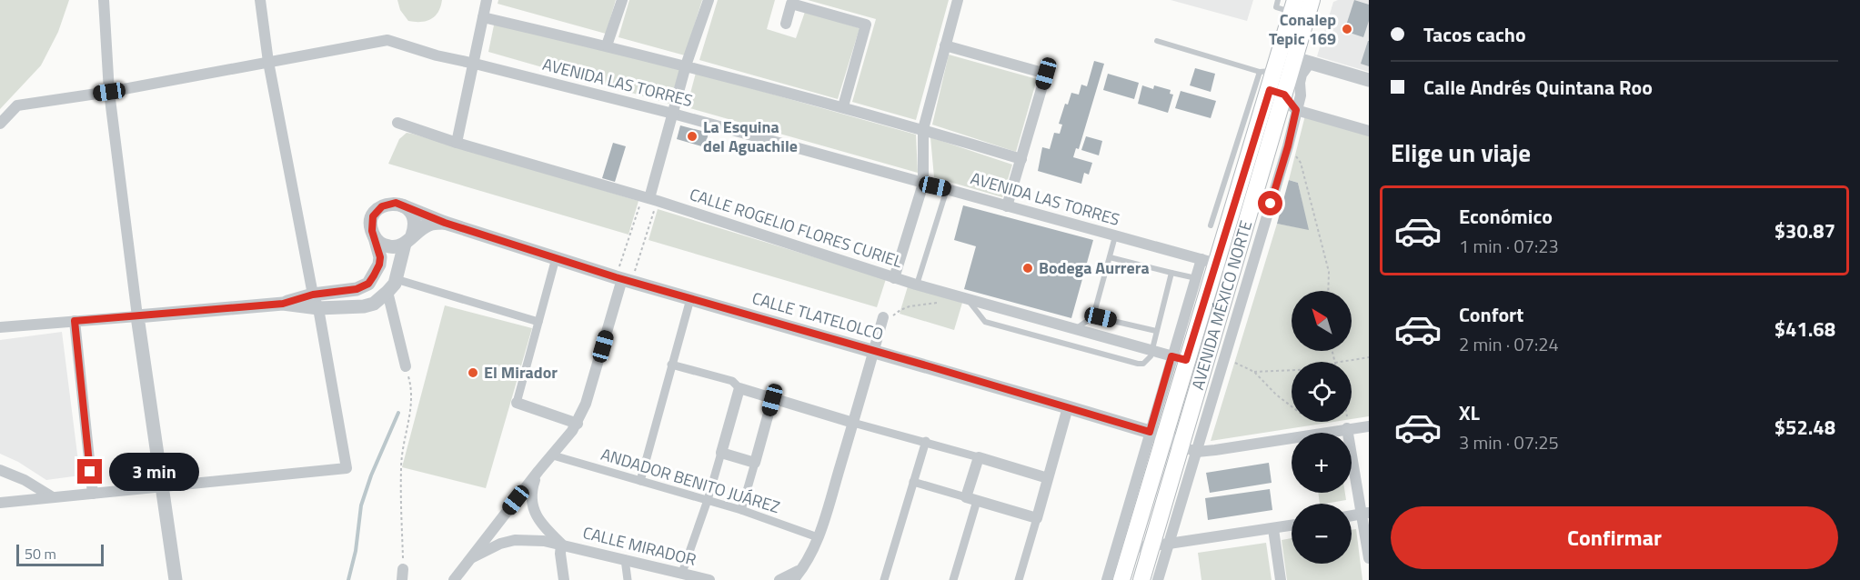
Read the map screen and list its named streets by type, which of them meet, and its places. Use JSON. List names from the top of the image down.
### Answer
{
  "streets": {
    "main road": ["AVENIDA MÉXICO NORTE"],
    "street": [
      "AVENIDA LAS TORRES",
      "CALLE ROGELIO FLORES CURIEL",
      "CALLE TLATELOLCO",
      "ANDADOR BENITO JUÁREZ",
      "CALLE MIRADOR"
    ]
  },
  "crossings": [
    ["AVENIDA LAS TORRES", "AVENIDA MÉXICO NORTE"],
    ["CALLE ROGELIO FLORES CURIEL", "AVENIDA MÉXICO NORTE"],
    ["AVENIDA MÉXICO NORTE", "CALLE TLATELOLCO"]
  ],
  "places": [
    "Conalep Tepic 169",
    "La Esquina del Aguachile",
    "Bodega Aurrera",
    "El Mirador"
  ],
  "scale_bar": "50 m",
  "north": "top left",
  "page": {
    "banner": ["Tacos cacho", "Calle Andrés Quintana Roo"],
    "heading": "Elige un viaje",
    "list": [
      {
        "name": "Económico",
        "note": "1 min · 07:23",
        "value": "$30.87"
      },
      {
        "name": "Confort",
        "note": "2 min · 07:24",
        "value": "$41.68"
      },
      {
        "name": "XL",
        "note": "3 min · 07:25",
        "value": "$52.48"
      }
    ],
    "map_buttons": ["+", "−"],
    "bubble": "3 min",
    "buttons": "Confirmar",
    "scale": "50 m"
  }
}
